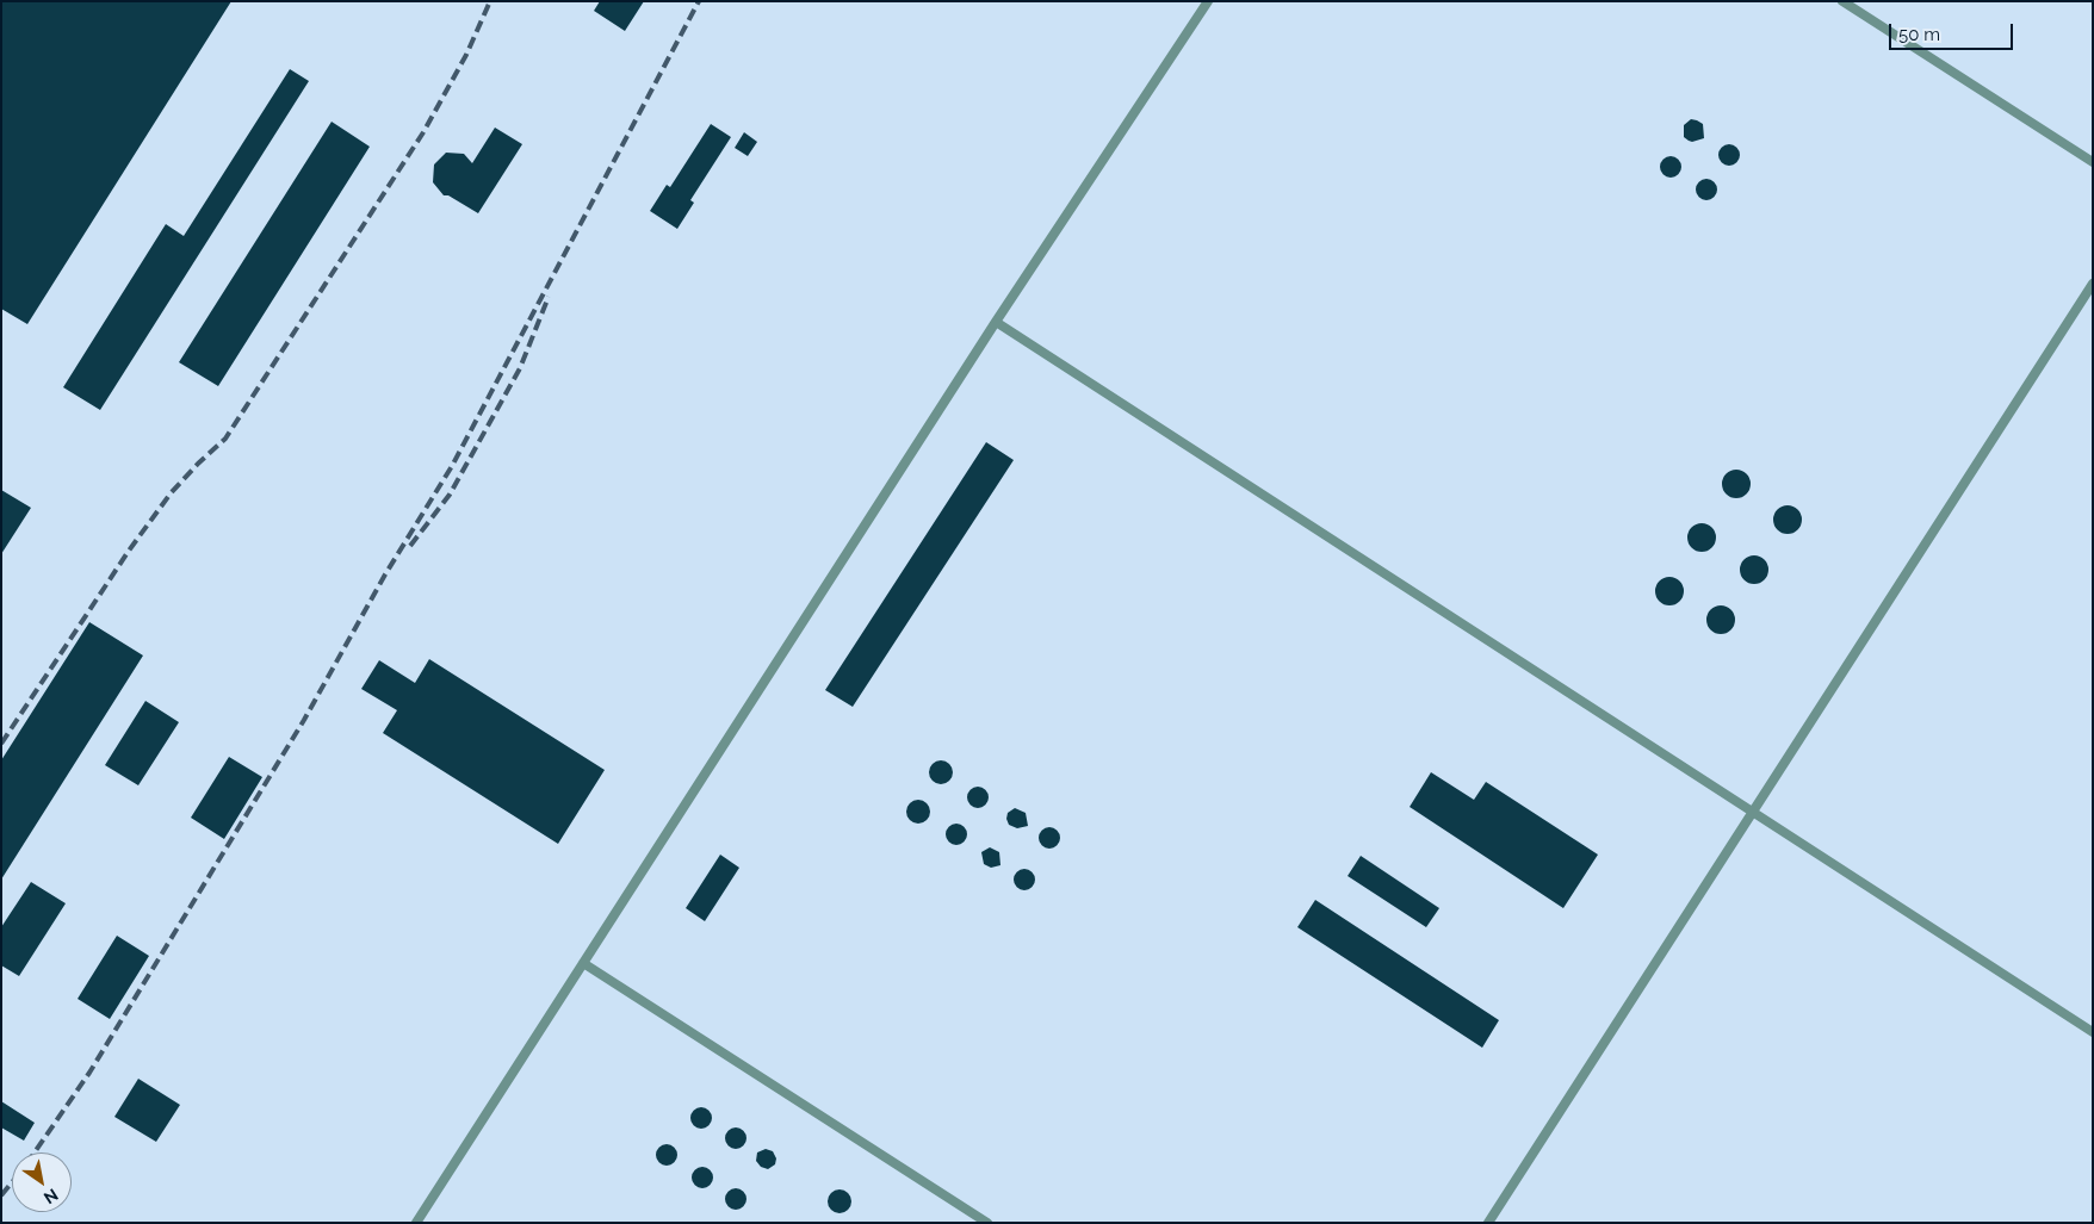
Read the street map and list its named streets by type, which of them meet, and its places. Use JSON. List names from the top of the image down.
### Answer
{
  "scale_bar": "50 m",
  "north": "bottom right"
}
